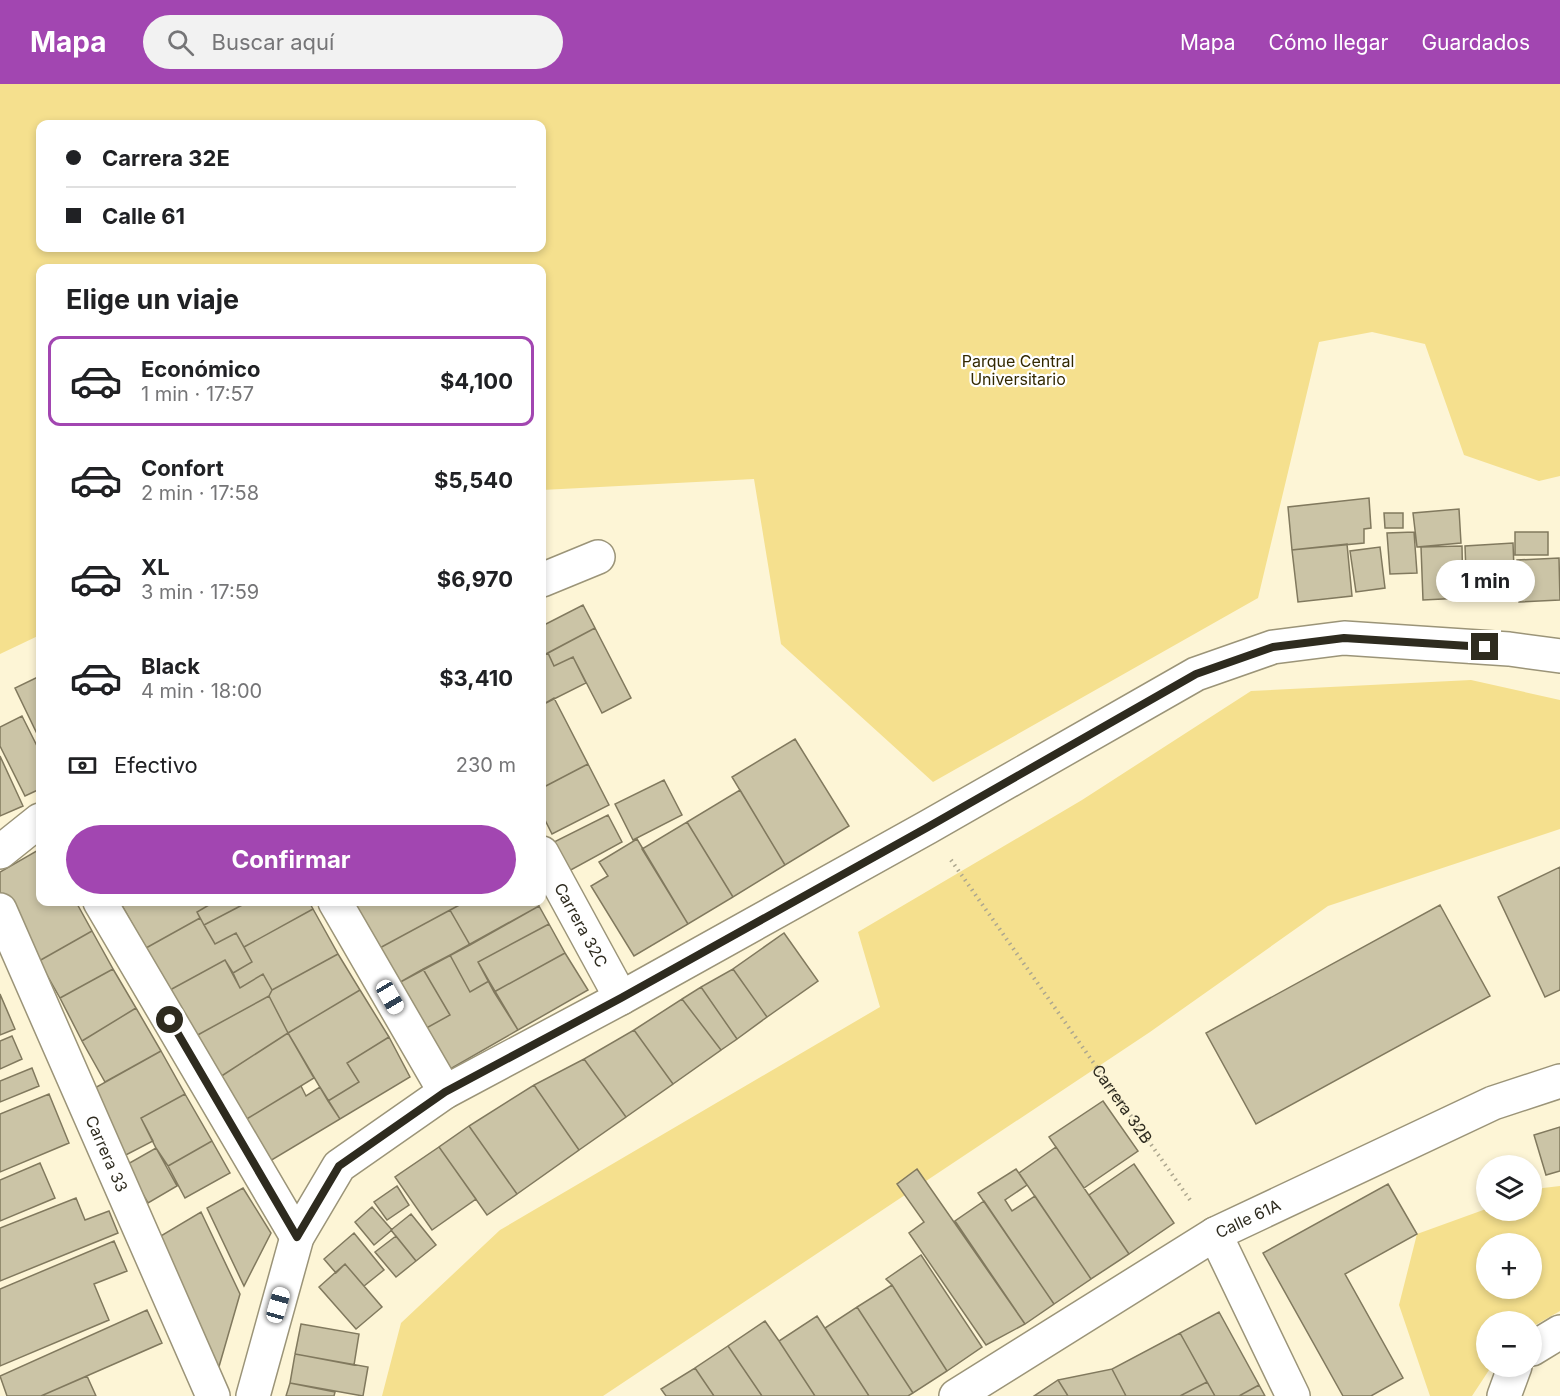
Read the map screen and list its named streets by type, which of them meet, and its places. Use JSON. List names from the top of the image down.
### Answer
{
  "streets": {
    "street": ["Carrera 32C", "Carrera 33", "Calle 61A"],
    "path": ["Carrera 32B"]
  },
  "crossings": [
    ["Carrera 32B", "Calle 61A"]
  ],
  "parks": ["Parque Central Universitario"],
  "page": {
    "header": "Mapa",
    "search": "Buscar aquí",
    "nav": ["Mapa", "Cómo llegar", "Guardados"],
    "banner": ["Carrera 32E", "Calle 61"],
    "heading": "Elige un viaje",
    "list": [
      {
        "name": "Económico",
        "note": "1 min · 17:57",
        "value": "$4,100"
      },
      {
        "name": "Confort",
        "note": "2 min · 17:58",
        "value": "$5,540"
      },
      {
        "name": "XL",
        "note": "3 min · 17:59",
        "value": "$6,970"
      },
      {
        "name": "Black",
        "note": "4 min · 18:00",
        "value": "$3,410"
      }
    ],
    "bubble": "1 min",
    "pay": ["Efectivo", "230 m"],
    "buttons": "Confirmar",
    "map_buttons": ["+", "−"]
  }
}
